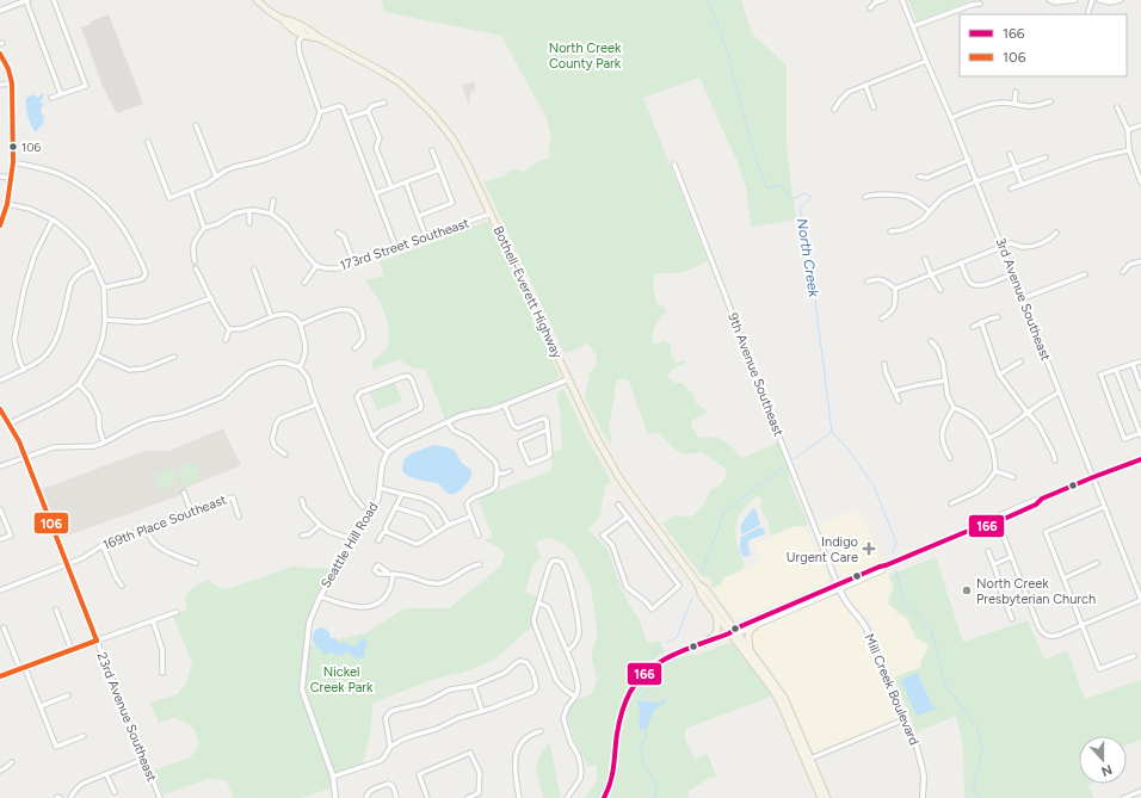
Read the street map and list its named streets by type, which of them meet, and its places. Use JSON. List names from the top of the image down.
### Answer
{
  "streets": {
    "main road": ["Bothell-Everett Highway"],
    "street": [
      "173rd Street Southeast",
      "3rd Avenue Southeast",
      "9th Avenue Southeast",
      "169th Place Southeast",
      "Seattle Hill Road",
      "Mill Creek Boulevard",
      "23rd Avenue Southeast"
    ]
  },
  "crossings": [
    ["173rd Street Southeast", "Bothell-Everett Highway"],
    ["9th Avenue Southeast", "Mill Creek Boulevard"],
    ["169th Place Southeast", "23rd Avenue Southeast"]
  ],
  "water": ["North Creek"],
  "parks": ["North Creek County Park", "Nickel Creek Park"],
  "places": {
    "other": ["106", "North Creek Presbyterian Church"],
    "health": ["Indigo Urgent Care"]
  },
  "lines": ["transit line 106", "transit line 166"],
  "legend": ["166", "106"],
  "north": "bottom"
}
